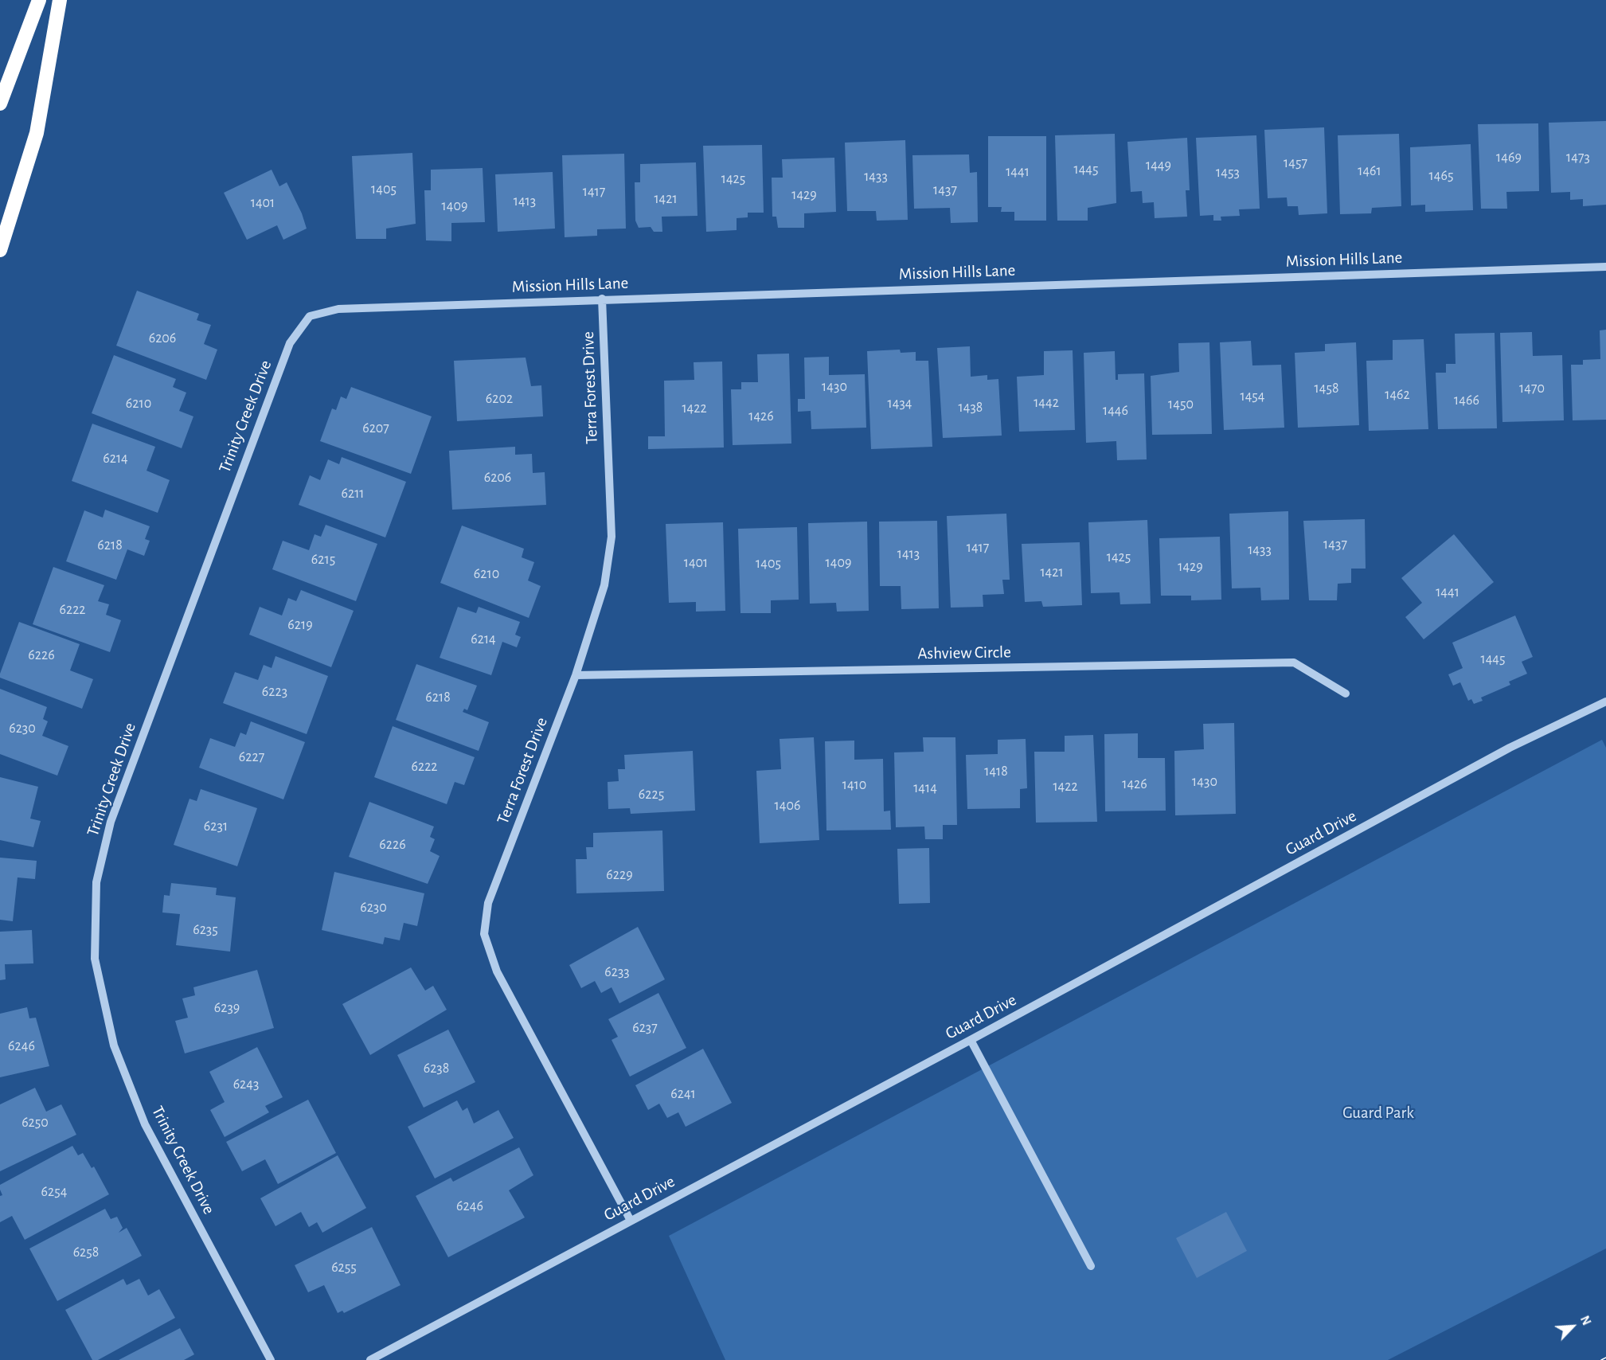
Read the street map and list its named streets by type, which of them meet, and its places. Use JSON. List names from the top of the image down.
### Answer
{
  "streets": {
    "street": [
      "Mission Hills Lane",
      "Terra Forest Drive",
      "Trinity Creek Drive",
      "Ashview Circle",
      "Guard Drive"
    ]
  },
  "crossings": [
    ["Mission Hills Lane", "Terra Forest Drive"],
    ["Mission Hills Lane", "Trinity Creek Drive"],
    ["Terra Forest Drive", "Ashview Circle"],
    ["Terra Forest Drive", "Guard Drive"]
  ],
  "parks": ["Guard Park"],
  "house_numbers": [
    "1469",
    "1473",
    "1457",
    "1449",
    "1445",
    "1461",
    "1441",
    "1453",
    "1465",
    "1433",
    "1425",
    "1405",
    "1437",
    "1417",
    "1429",
    "1421",
    "1413",
    "1401",
    "1409",
    "6206",
    "1430",
    "1458",
    "1470",
    "1462",
    "1454",
    "6202",
    "1466",
    "1442",
    "6210",
    "1434",
    "1450",
    "1438",
    "1422",
    "1446",
    "1426",
    "6207",
    "6214",
    "6206",
    "6211",
    "1437",
    "6218",
    "1417",
    "1433",
    "1413",
    "1425",
    "6215",
    "1401",
    "1409",
    "1405",
    "1429",
    "1421",
    "6210",
    "1441",
    "6222",
    "6219",
    "6214",
    "6226",
    "1445",
    "6223",
    "6218",
    "6230",
    "6227",
    "6222",
    "1418",
    "1430",
    "1426",
    "1410",
    "1422",
    "1414",
    "6225",
    "1406",
    "6231",
    "6226",
    "6229",
    "6230",
    "6235",
    "6233",
    "6239",
    "6237",
    "6246",
    "6238",
    "6243",
    "6241",
    "6250",
    "6254",
    "6246",
    "6258",
    "6255"
  ],
  "north": "top right"
}
